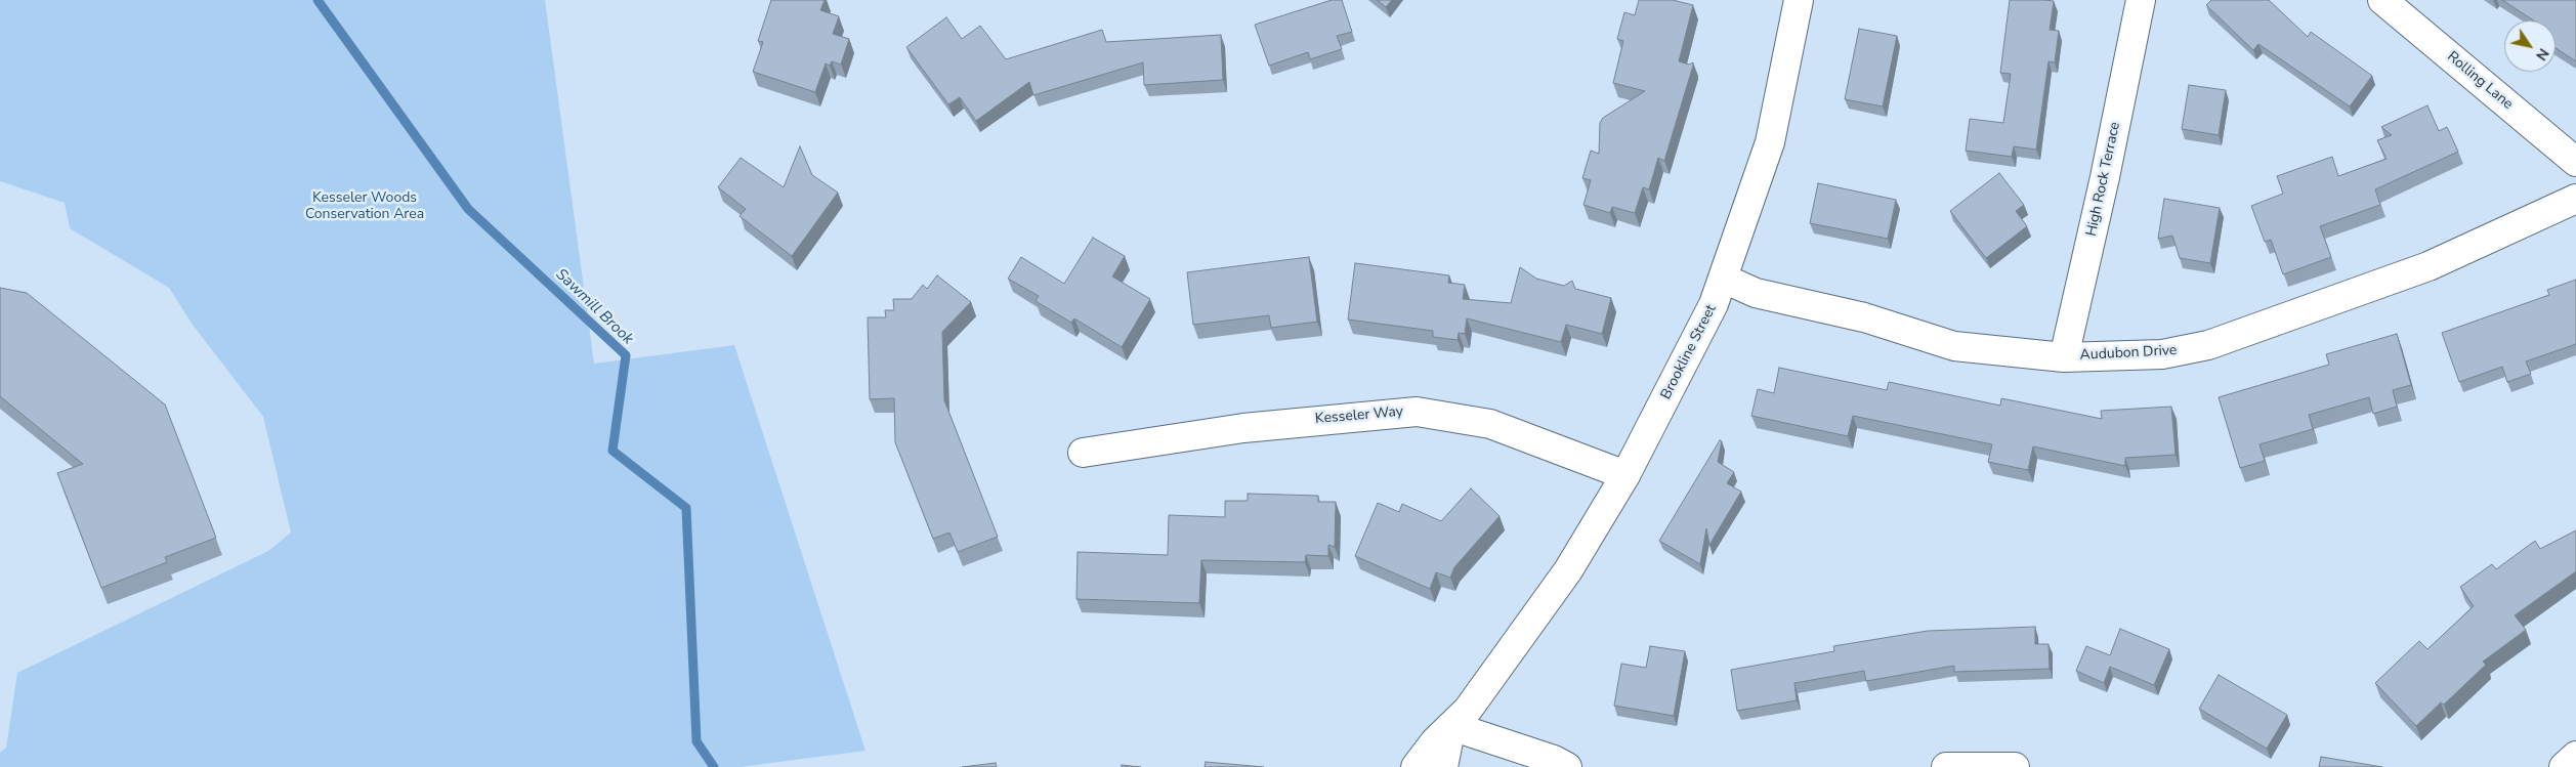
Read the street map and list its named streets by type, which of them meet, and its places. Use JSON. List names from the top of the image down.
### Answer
{
  "streets": {
    "street": [
      "Rolling Lane",
      "High Rock Terrace",
      "Brookline Street",
      "Audubon Drive",
      "Kesseler Way"
    ]
  },
  "crossings": [
    ["High Rock Terrace", "Audubon Drive"],
    ["Brookline Street", "Audubon Drive"],
    ["Brookline Street", "Kesseler Way"]
  ],
  "water": ["Sawmill Brook"],
  "parks": ["Kesseler Woods Conservation Area"],
  "north": "bottom right"
}
